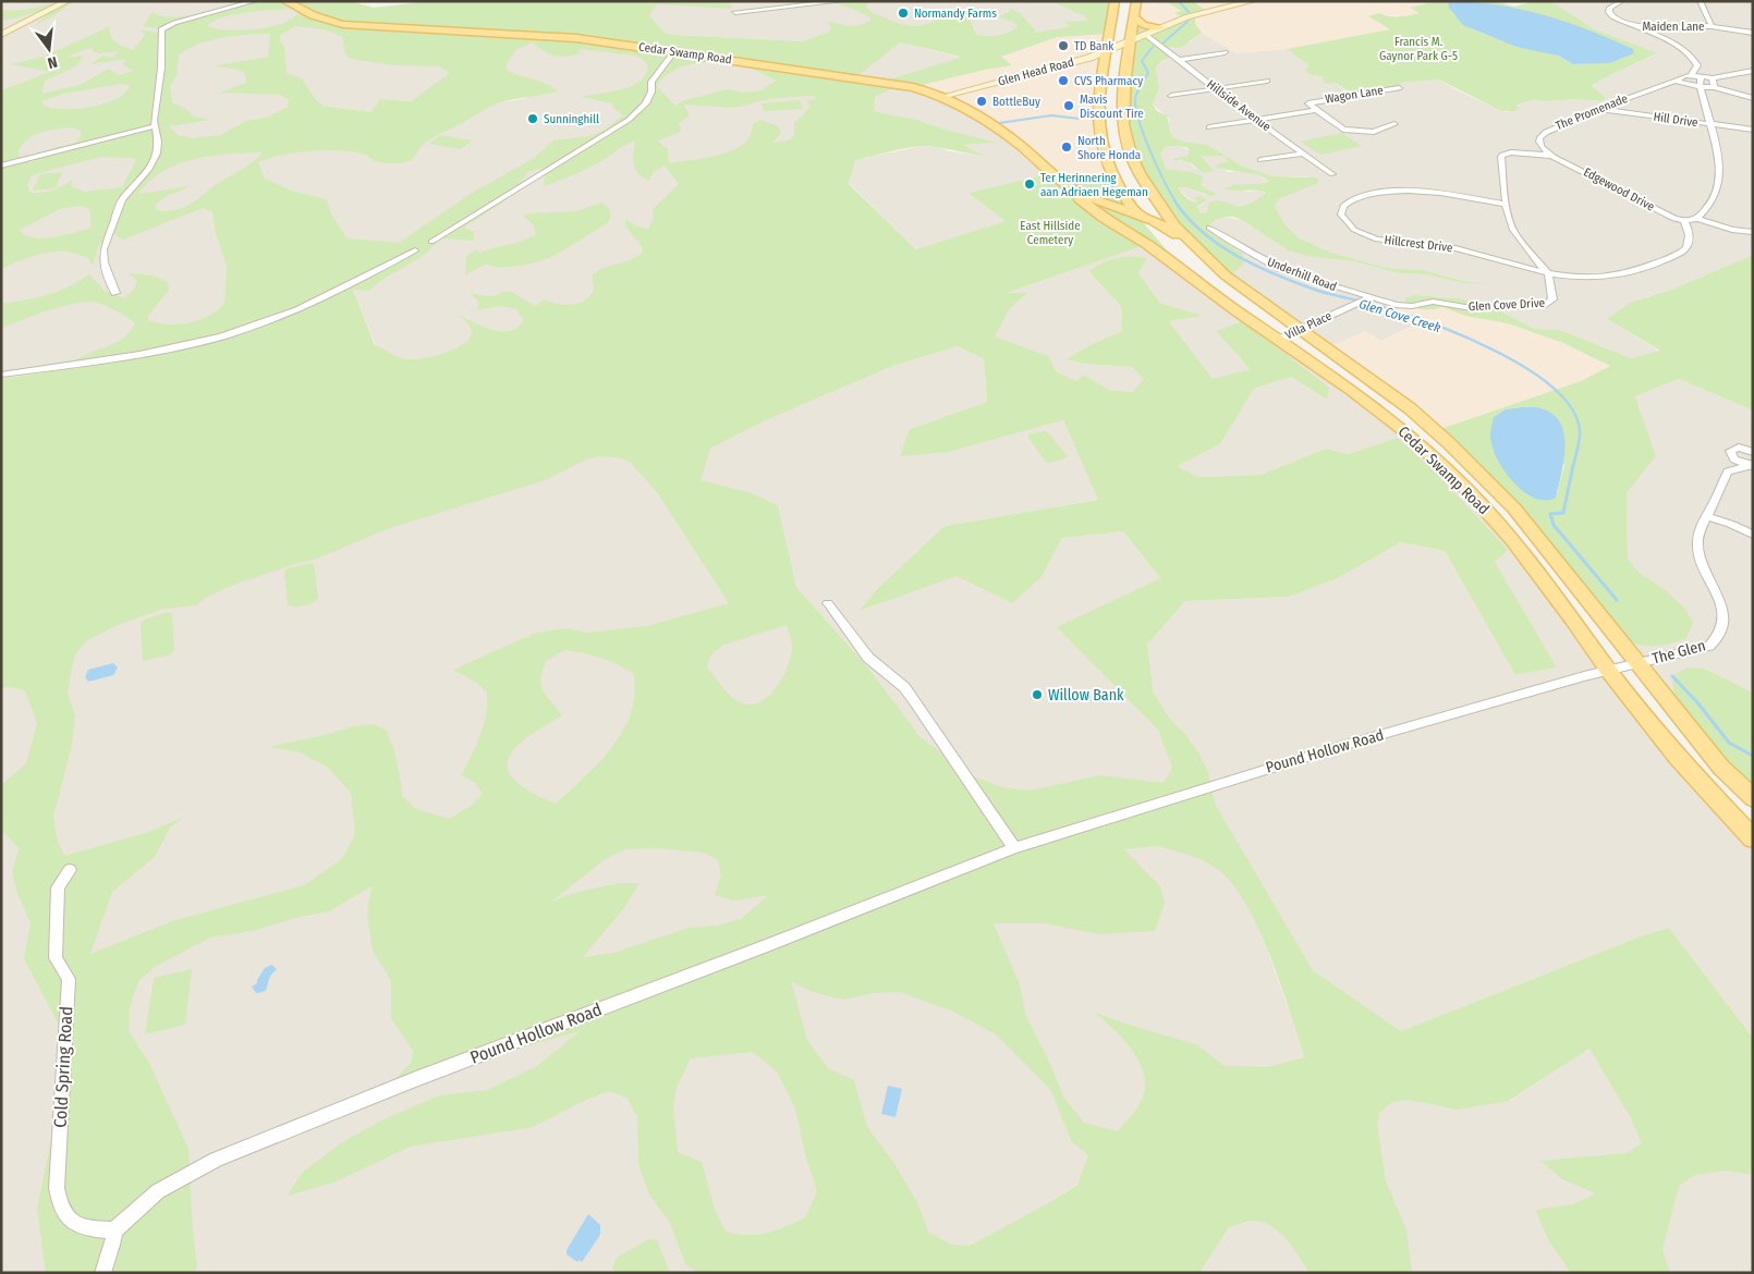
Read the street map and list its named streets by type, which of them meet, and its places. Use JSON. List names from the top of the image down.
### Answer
{
  "streets": {
    "main road": ["Cedar Swamp Road", "Glen Head Road"],
    "street": [
      "Maiden Lane",
      "Wagon Lane",
      "Hillside Avenue",
      "The Promenade",
      "Hill Drive",
      "Edgewood Drive",
      "Hillcrest Drive",
      "Underhill Road",
      "Glen Cove Drive",
      "Villa Place",
      "The Glen",
      "Pound Hollow Road",
      "Cold Spring Road"
    ]
  },
  "crossings": [
    ["Cedar Swamp Road", "Glen Head Road"],
    ["Cedar Swamp Road", "Villa Place"],
    ["Cedar Swamp Road", "The Glen"],
    ["Cedar Swamp Road", "Pound Hollow Road"],
    ["Glen Head Road", "Hillside Avenue"],
    ["The Promenade", "Hill Drive"],
    ["The Promenade", "Edgewood Drive"],
    ["Hillcrest Drive", "Glen Cove Drive"],
    ["Underhill Road", "Glen Cove Drive"],
    ["Underhill Road", "Villa Place"],
    ["Glen Cove Drive", "Villa Place"],
    ["The Glen", "Pound Hollow Road"],
    ["Pound Hollow Road", "Cold Spring Road"]
  ],
  "water": ["Glen Cove Creek"],
  "parks": ["Francis M. Gaynor Park G-5", "East Hillside Cemetery"],
  "places": [
    "Normandy Farms",
    "TD Bank",
    "CVS Pharmacy",
    "BottleBuy",
    "Mavis Discount Tire",
    "Sunninghill",
    "North Shore Honda",
    "Ter Herinnering aan Adriaen Hegeman",
    "Willow Bank"
  ],
  "north": "bottom"
}
